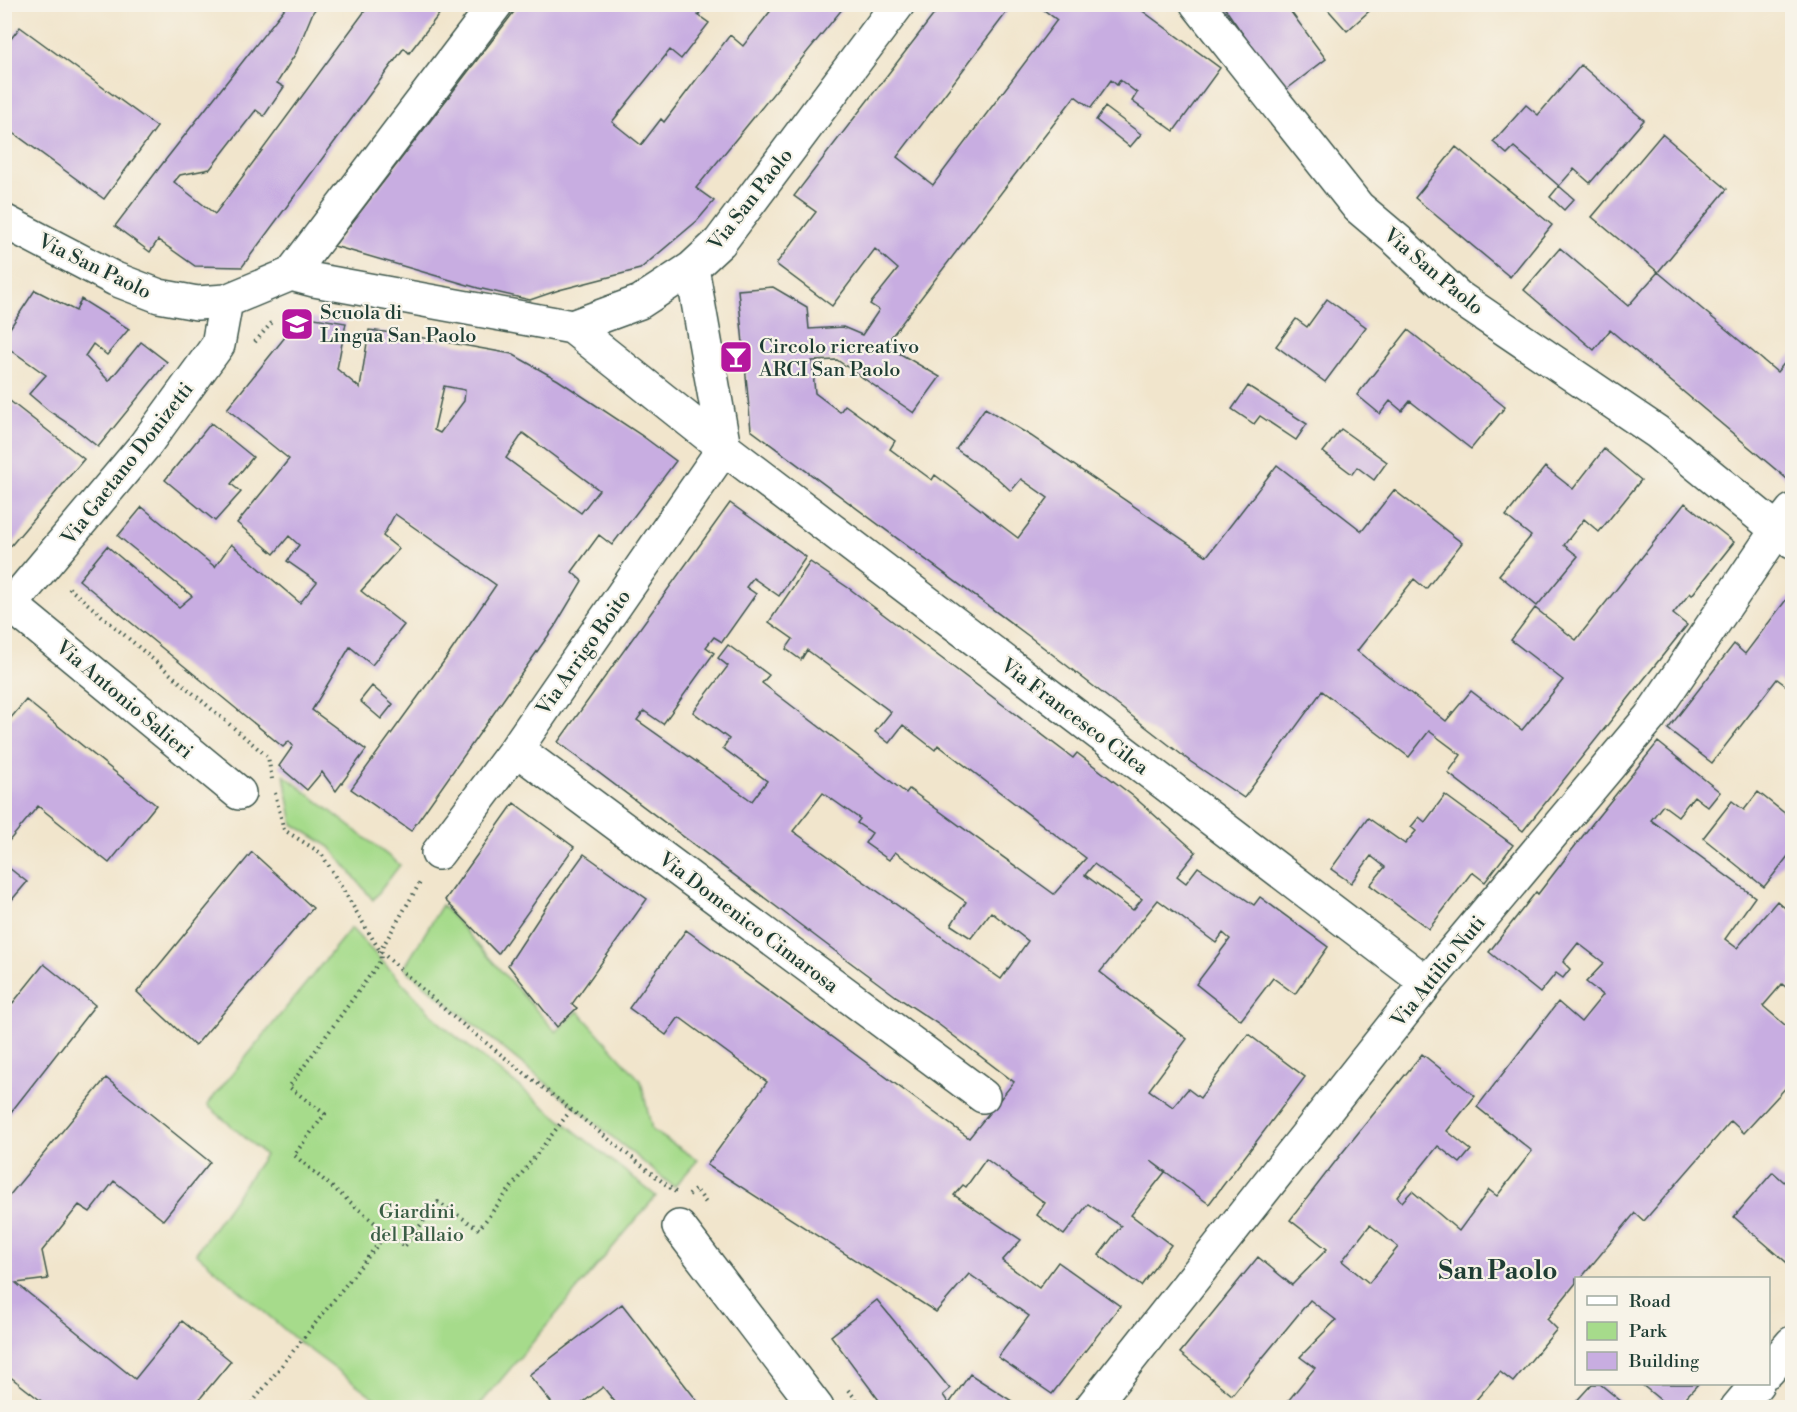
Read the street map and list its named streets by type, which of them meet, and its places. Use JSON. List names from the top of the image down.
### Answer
{
  "streets": {
    "street": [
      "Via San Paolo",
      "Via Gaetano Donizetti",
      "Via Arrigo Boito",
      "Via Antonio Salieri",
      "Via Francesco Cilea",
      "Via Domenico Cimarosa",
      "Via Attilio Nuti"
    ]
  },
  "crossings": [
    ["Via San Paolo", "Via Gaetano Donizetti"],
    ["Via San Paolo", "Via Francesco Cilea"],
    ["Via San Paolo", "Via Attilio Nuti"],
    ["Via Gaetano Donizetti", "Via Antonio Salieri"],
    ["Via Arrigo Boito", "Via Francesco Cilea"],
    ["Via Arrigo Boito", "Via Domenico Cimarosa"],
    ["Via Francesco Cilea", "Via Attilio Nuti"]
  ],
  "districts": ["San Paolo"],
  "parks": ["Giardini del Pallaio"],
  "places": {
    "school or university": ["Scuola di Lingua San Paolo"],
    "bar": ["Circolo ricreativo ARCI San Paolo"]
  },
  "legend": ["Road", "Park", "Building"]
}
